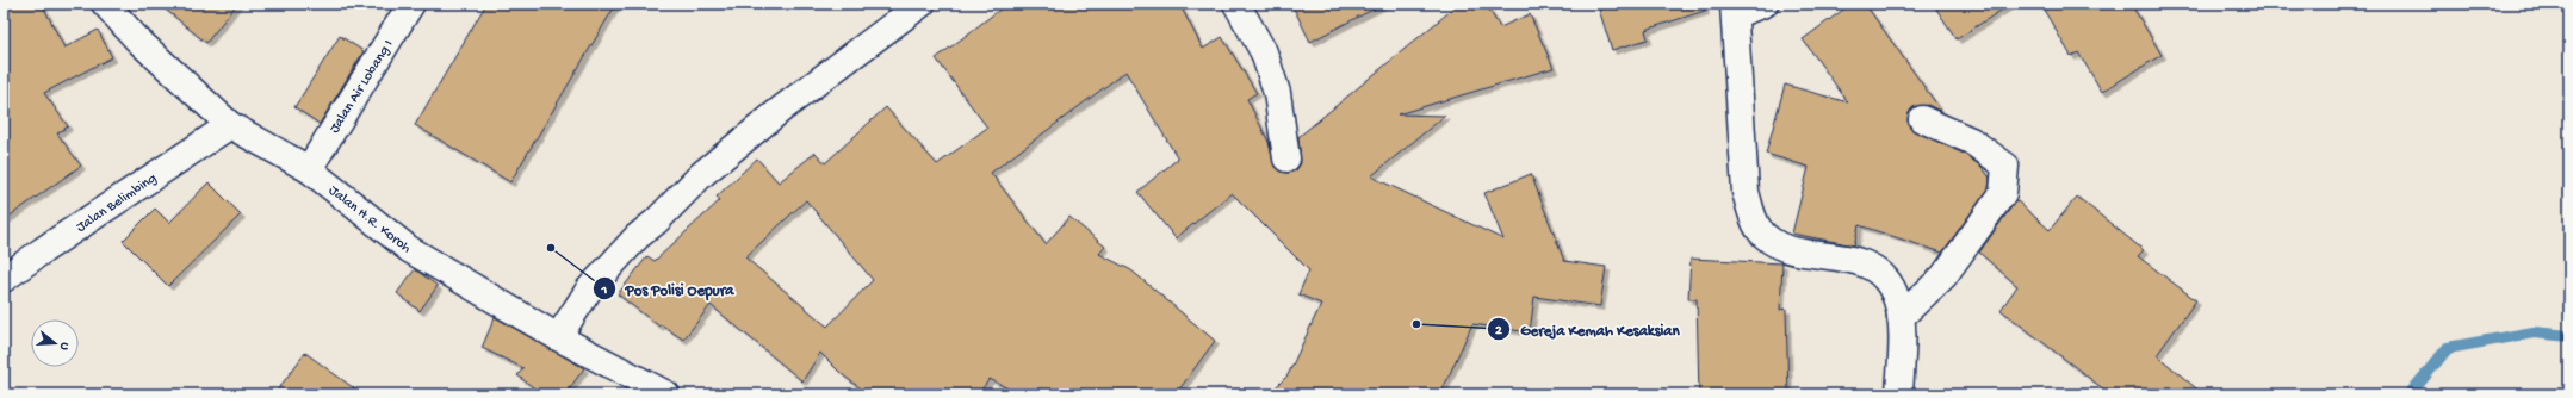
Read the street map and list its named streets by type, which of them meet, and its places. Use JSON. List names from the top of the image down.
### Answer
{
  "streets": {
    "street": ["Jalan Air Lobang I", "Jalan Belimbing", "Jalan H.R. Koroh"]
  },
  "crossings": [
    ["Jalan Air Lobang I", "Jalan H.R. Koroh"],
    ["Jalan Belimbing", "Jalan H.R. Koroh"]
  ],
  "places": ["Pos Polisi Oepura", "Gereja Kemah Kesaksian"],
  "north": "right"
}
